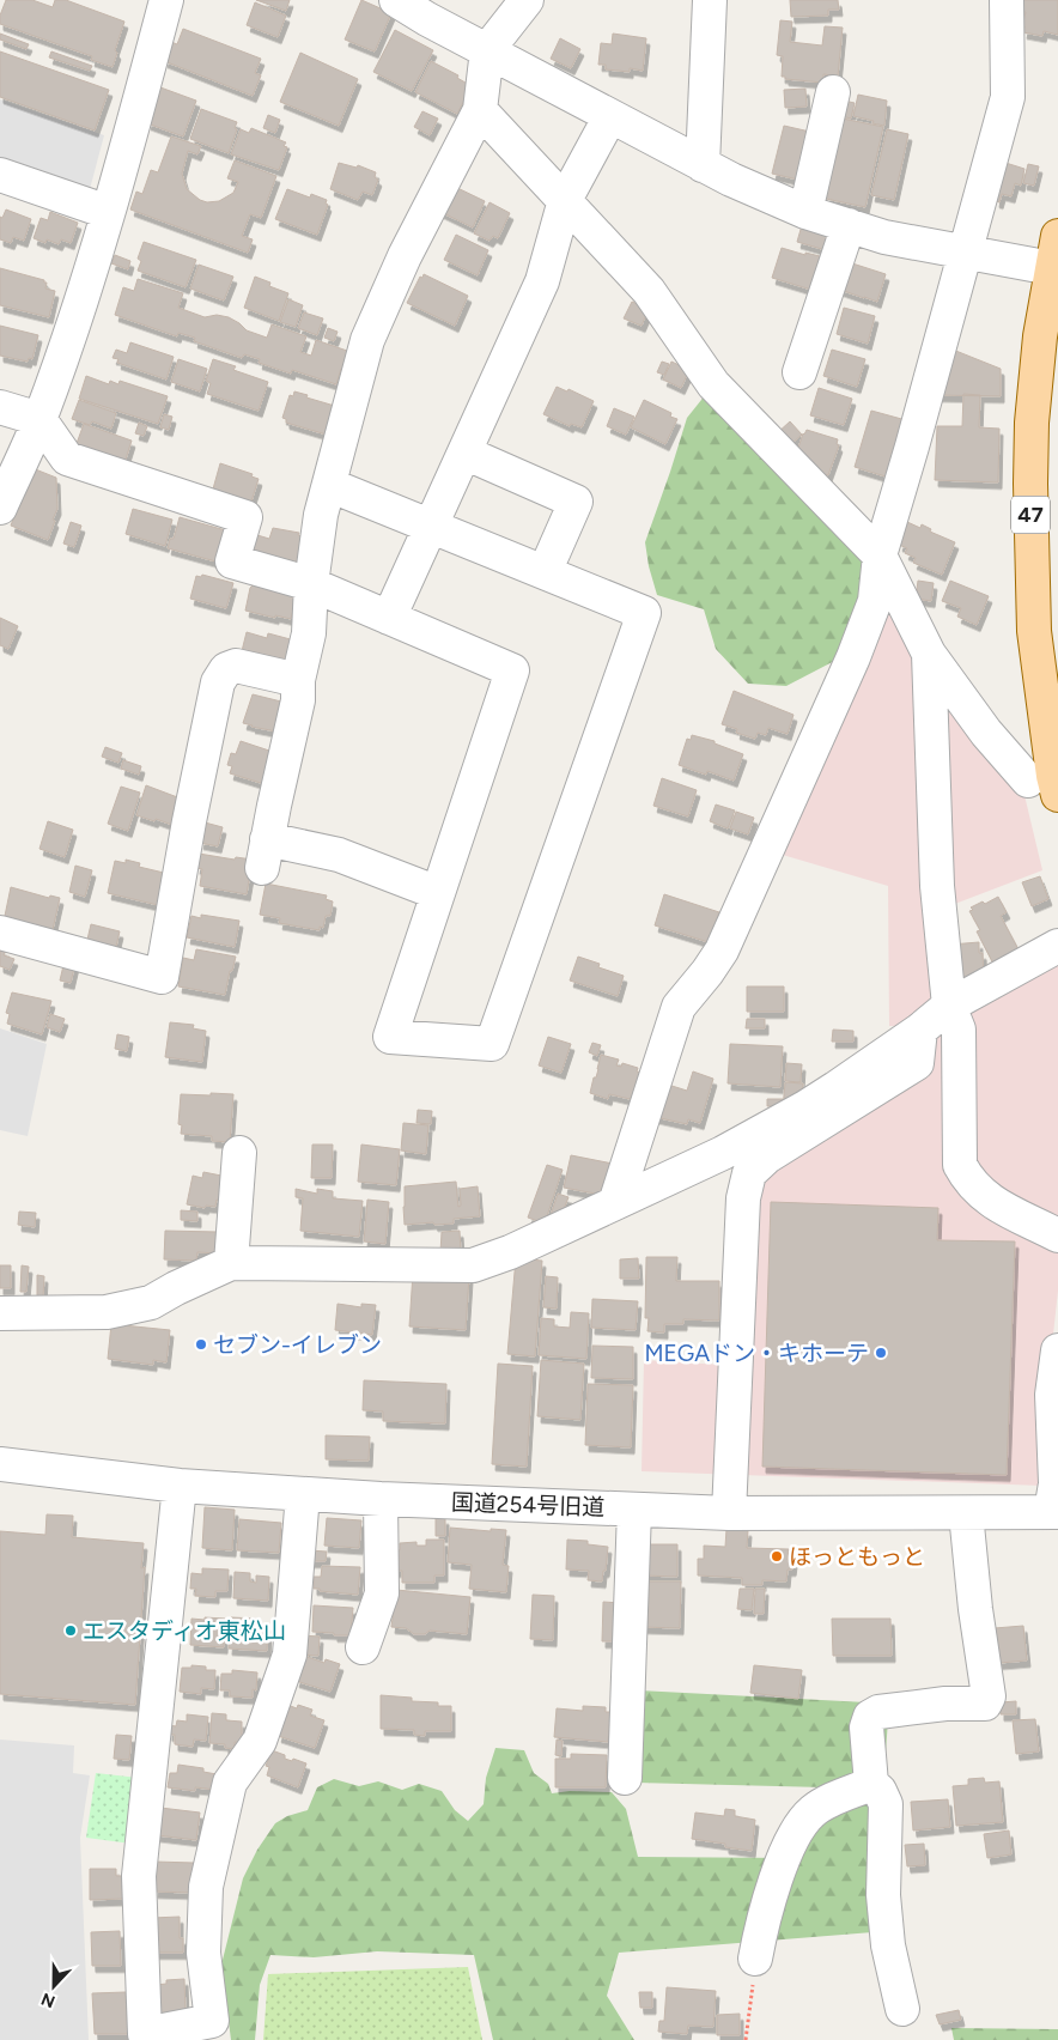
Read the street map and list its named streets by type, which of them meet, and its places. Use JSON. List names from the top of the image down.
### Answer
{
  "streets": {
    "main road": ["47"],
    "street": ["国道254号旧道"]
  },
  "places": [
    "セブン-イレブン",
    "MEGAドン・キホーテ",
    "ほっともっと",
    "エスタディオ東松山"
  ],
  "north": "bottom"
}
